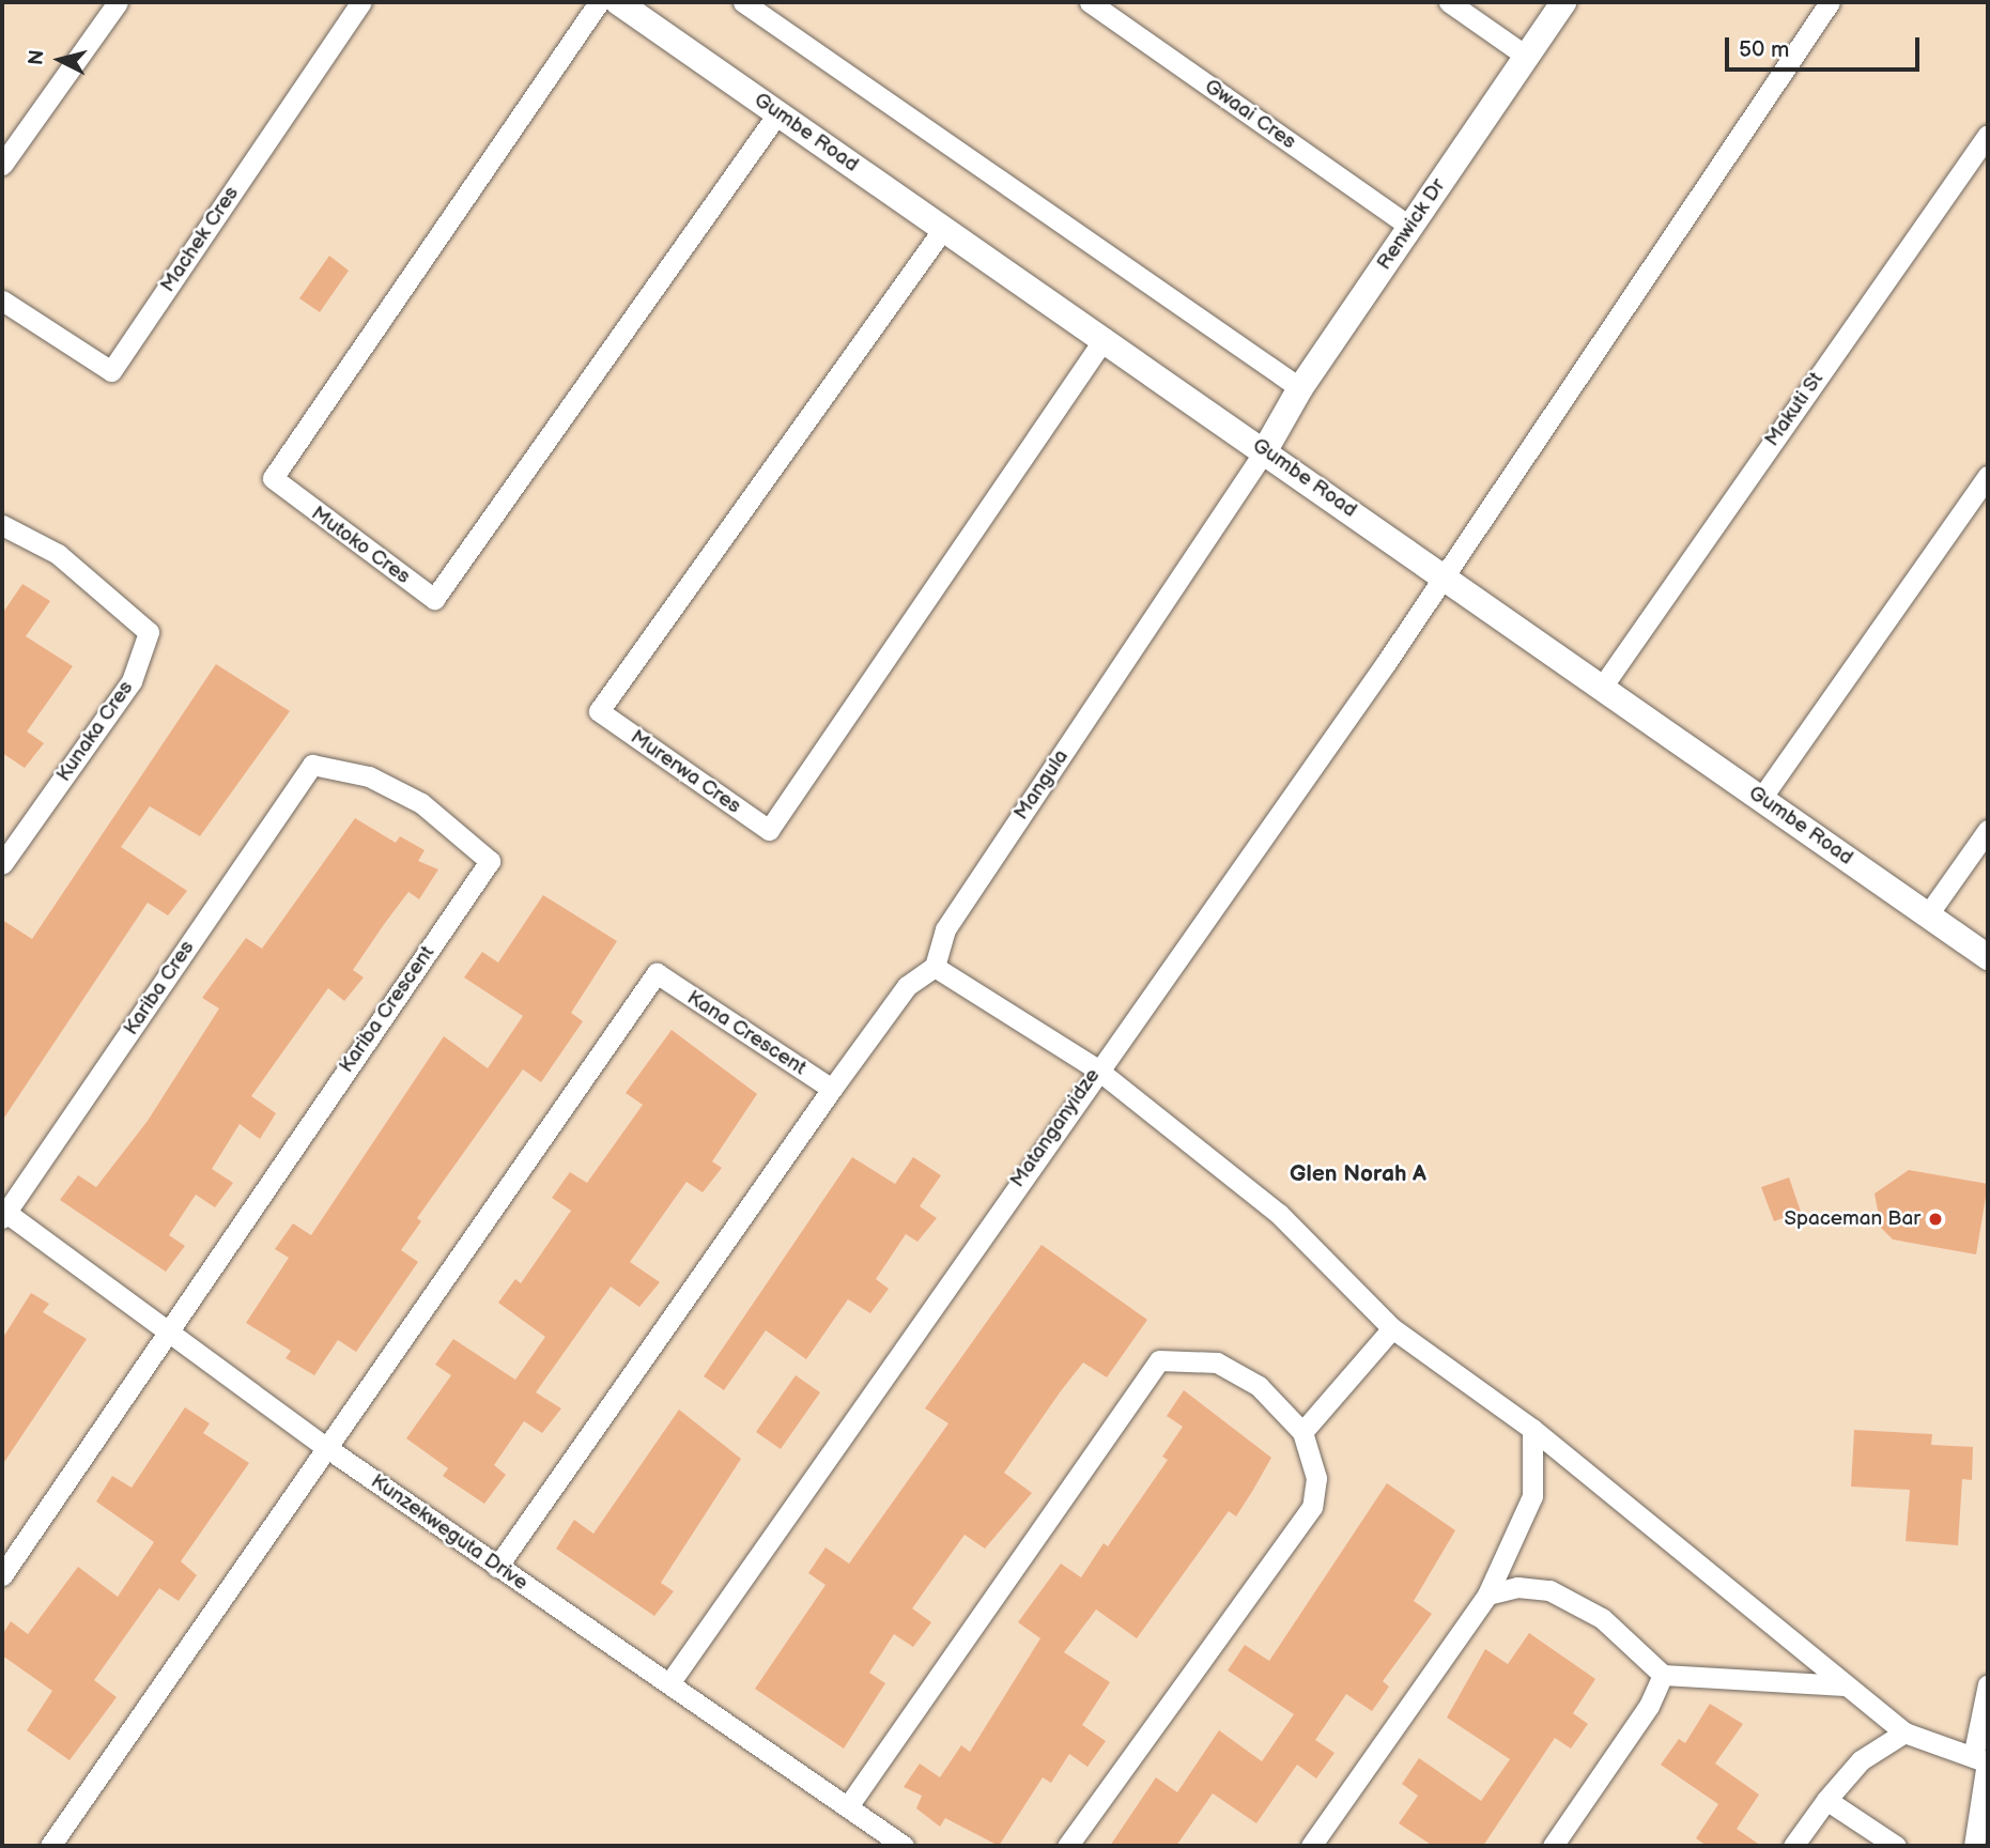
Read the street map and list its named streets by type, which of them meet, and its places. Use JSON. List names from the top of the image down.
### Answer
{
  "streets": {
    "street": [
      "Gwaai Cres",
      "Gumbe Road",
      "Renwick Dr",
      "Machek Cres",
      "Makuti St",
      "Mutoko Cres",
      "Kunaka Cres",
      "Murerwa Cres",
      "Mangula",
      "Kariba Cres",
      "Kariba Crescent",
      "Kana Crescent",
      "Matanganyidze",
      "Kunzekweguta Drive"
    ]
  },
  "crossings": [
    ["Gwaai Cres", "Renwick Dr"],
    ["Gumbe Road", "Renwick Dr"],
    ["Gumbe Road", "Makuti St"],
    ["Gumbe Road", "Mutoko Cres"],
    ["Gumbe Road", "Murerwa Cres"],
    ["Gumbe Road", "Mangula"],
    ["Gumbe Road", "Matanganyidze"],
    ["Renwick Dr", "Mangula"],
    ["Kariba Cres", "Kariba Crescent"],
    ["Kariba Cres", "Kunzekweguta Drive"],
    ["Kariba Crescent", "Kunzekweguta Drive"],
    ["Kana Crescent", "Kunzekweguta Drive"],
    ["Matanganyidze", "Kunzekweguta Drive"]
  ],
  "districts": ["Glen Norah A"],
  "places": ["Spaceman Bar"],
  "scale_bar": "50 m",
  "north": "left"
}
